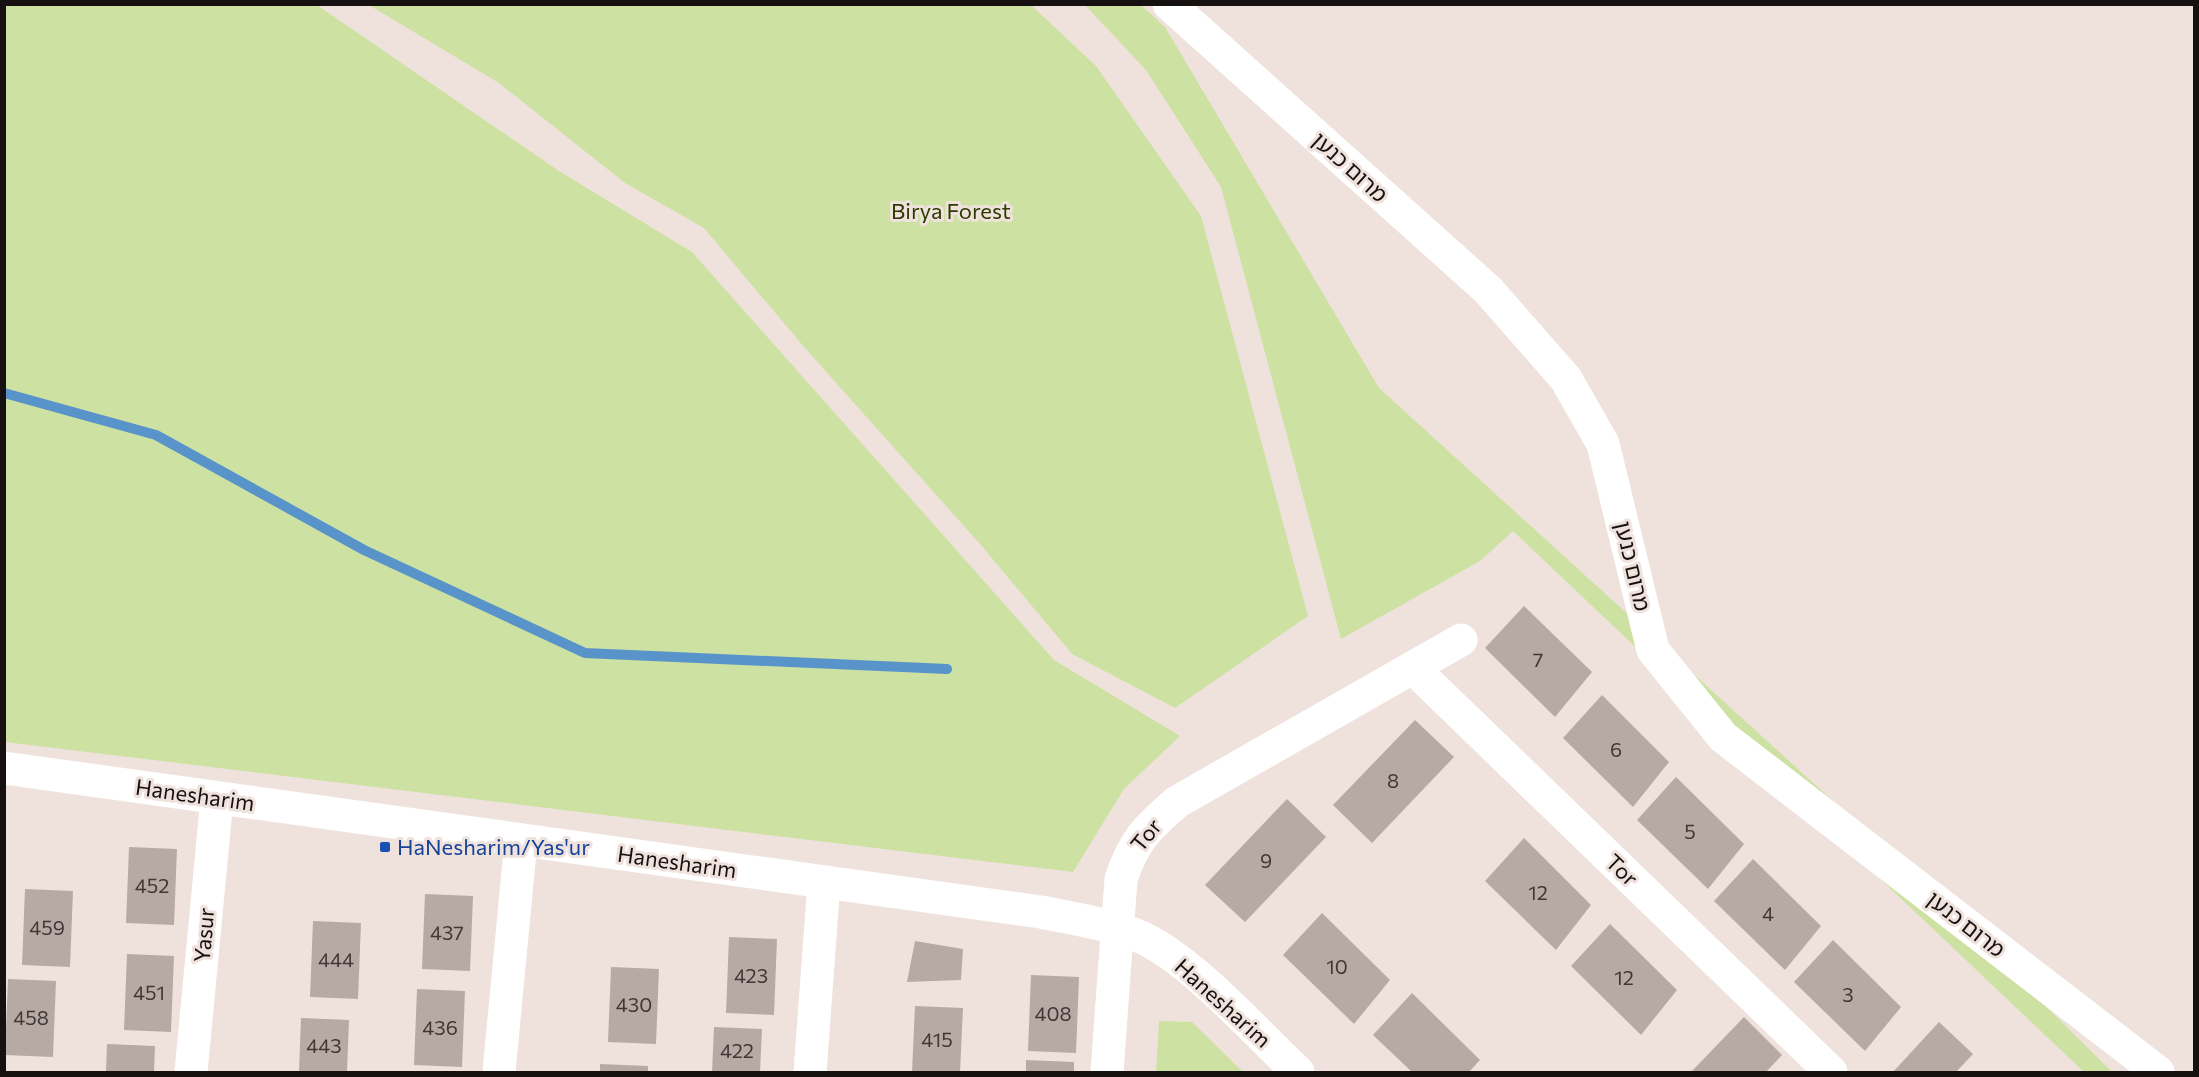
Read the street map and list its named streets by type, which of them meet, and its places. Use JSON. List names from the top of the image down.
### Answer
{
  "streets": {
    "street": [
      "מרום כנען",
      "Hanesharim",
      "Tor",
      "Yasur"
    ]
  },
  "crossings": [
    ["Hanesharim", "Tor"],
    ["Hanesharim", "Yasur"]
  ],
  "parks": ["Birya Forest"],
  "places": {
    "transit": ["HaNesharim/Yas'ur"]
  },
  "house_numbers": [
    "7",
    "6",
    "8",
    "5",
    "9",
    "452",
    "12",
    "4",
    "459",
    "437",
    "444",
    "10",
    "423",
    "12",
    "451",
    "3",
    "430",
    "408",
    "458",
    "436",
    "415",
    "443",
    "422"
  ]
}
